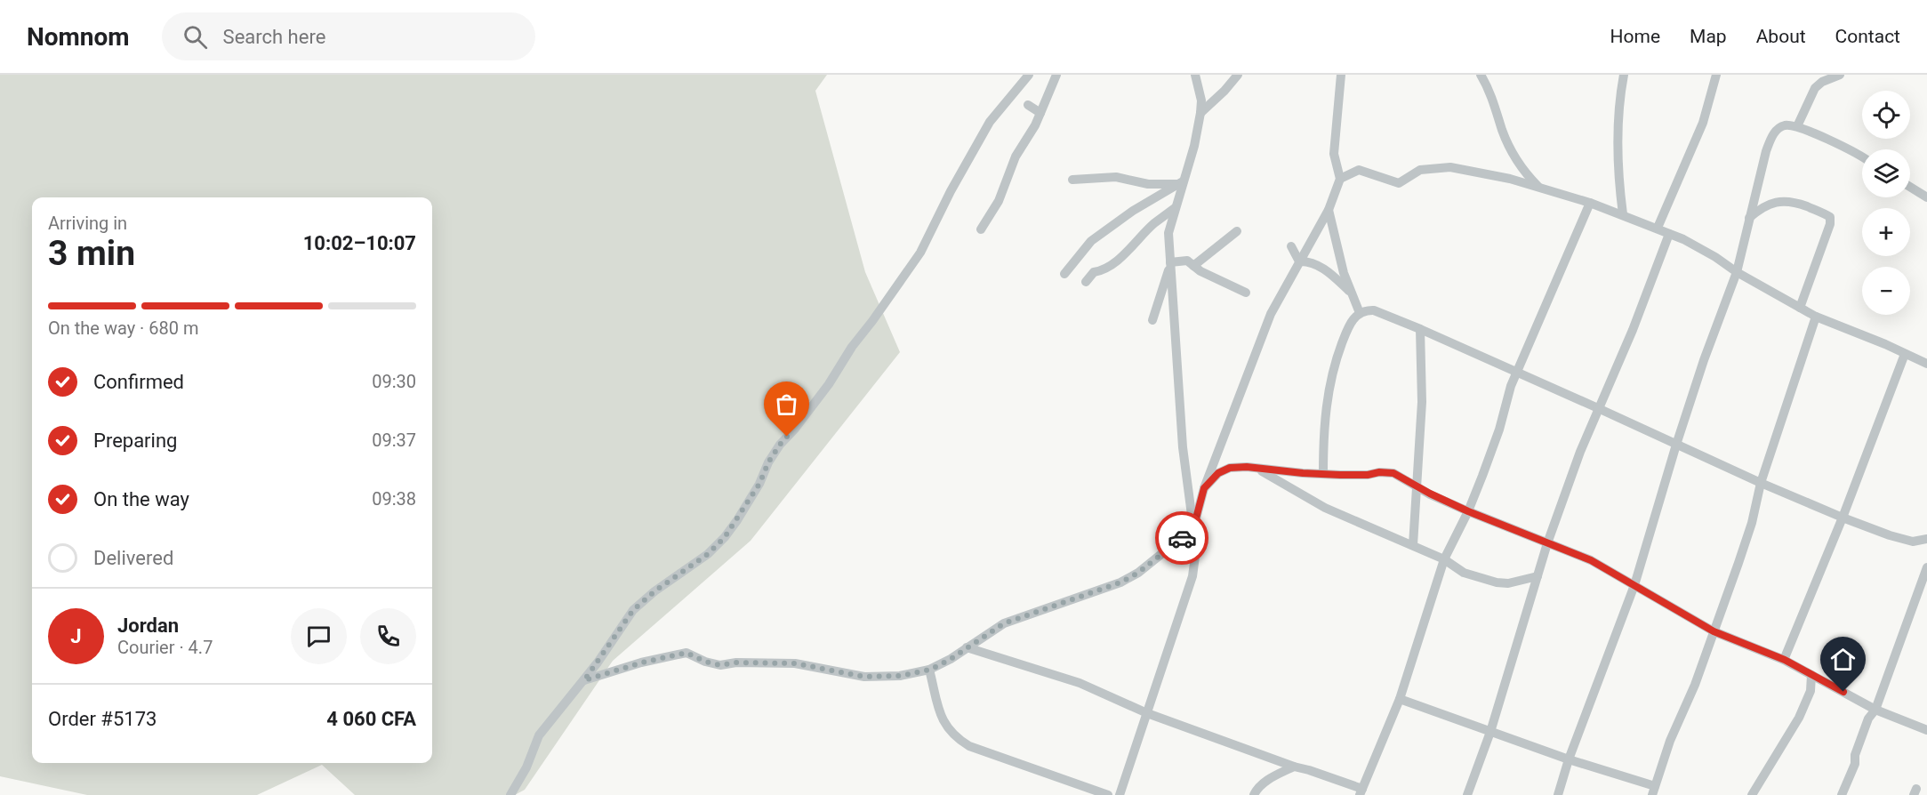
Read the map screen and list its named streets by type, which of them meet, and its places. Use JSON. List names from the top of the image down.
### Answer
{
  "page": {
    "header": "Nomnom",
    "search": "Search here",
    "nav": [
      "Home",
      "Map",
      "About",
      "Contact"
    ],
    "map_buttons": ["+", "−"],
    "heading": ["3 min", "Arriving in", "10:02–10:07"],
    "panel": [
      "Jordan",
      "Courier · 4.7",
      "Order #5173",
      "4 060 CFA"
    ],
    "bar": "On the way · 680 m",
    "list": [
      ["Confirmed", "09:30"],
      ["Preparing", "09:37"],
      ["On the way", "09:38"],
      "Delivered"
    ],
    "round": "J"
  }
}
